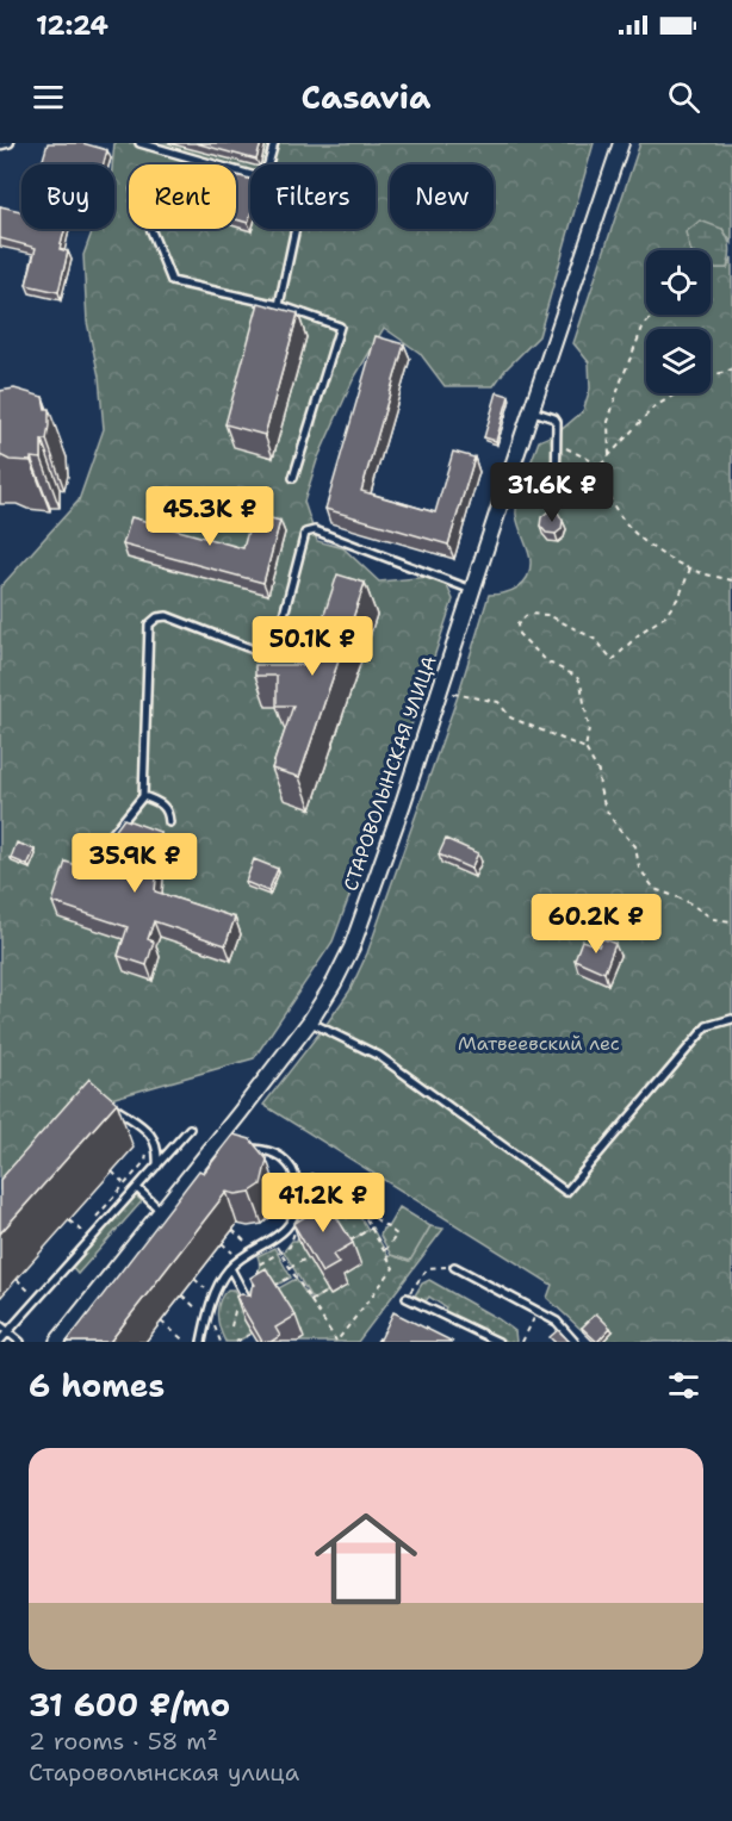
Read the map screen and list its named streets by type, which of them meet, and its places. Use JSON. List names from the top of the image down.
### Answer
{
  "streets": {
    "street": ["СТАРОВОЛЫНСКАЯ УЛИЦА"]
  },
  "parks": ["Матвеевский лес"],
  "page": {
    "status": "12:24",
    "header": "Casavia",
    "chip": [
      "Buy",
      "Rent",
      "Filters",
      "New"
    ],
    "price": [
      "31.6K ₽",
      "45.3K ₽",
      "50.1K ₽",
      "35.9K ₽",
      "60.2K ₽",
      "41.2K ₽"
    ],
    "heading": "6 homes",
    "list": [
      {
        "name": "31 600 ₽/mo",
        "note": "2 rooms · 58 m² · Староволынская улица"
      }
    ]
  }
}
